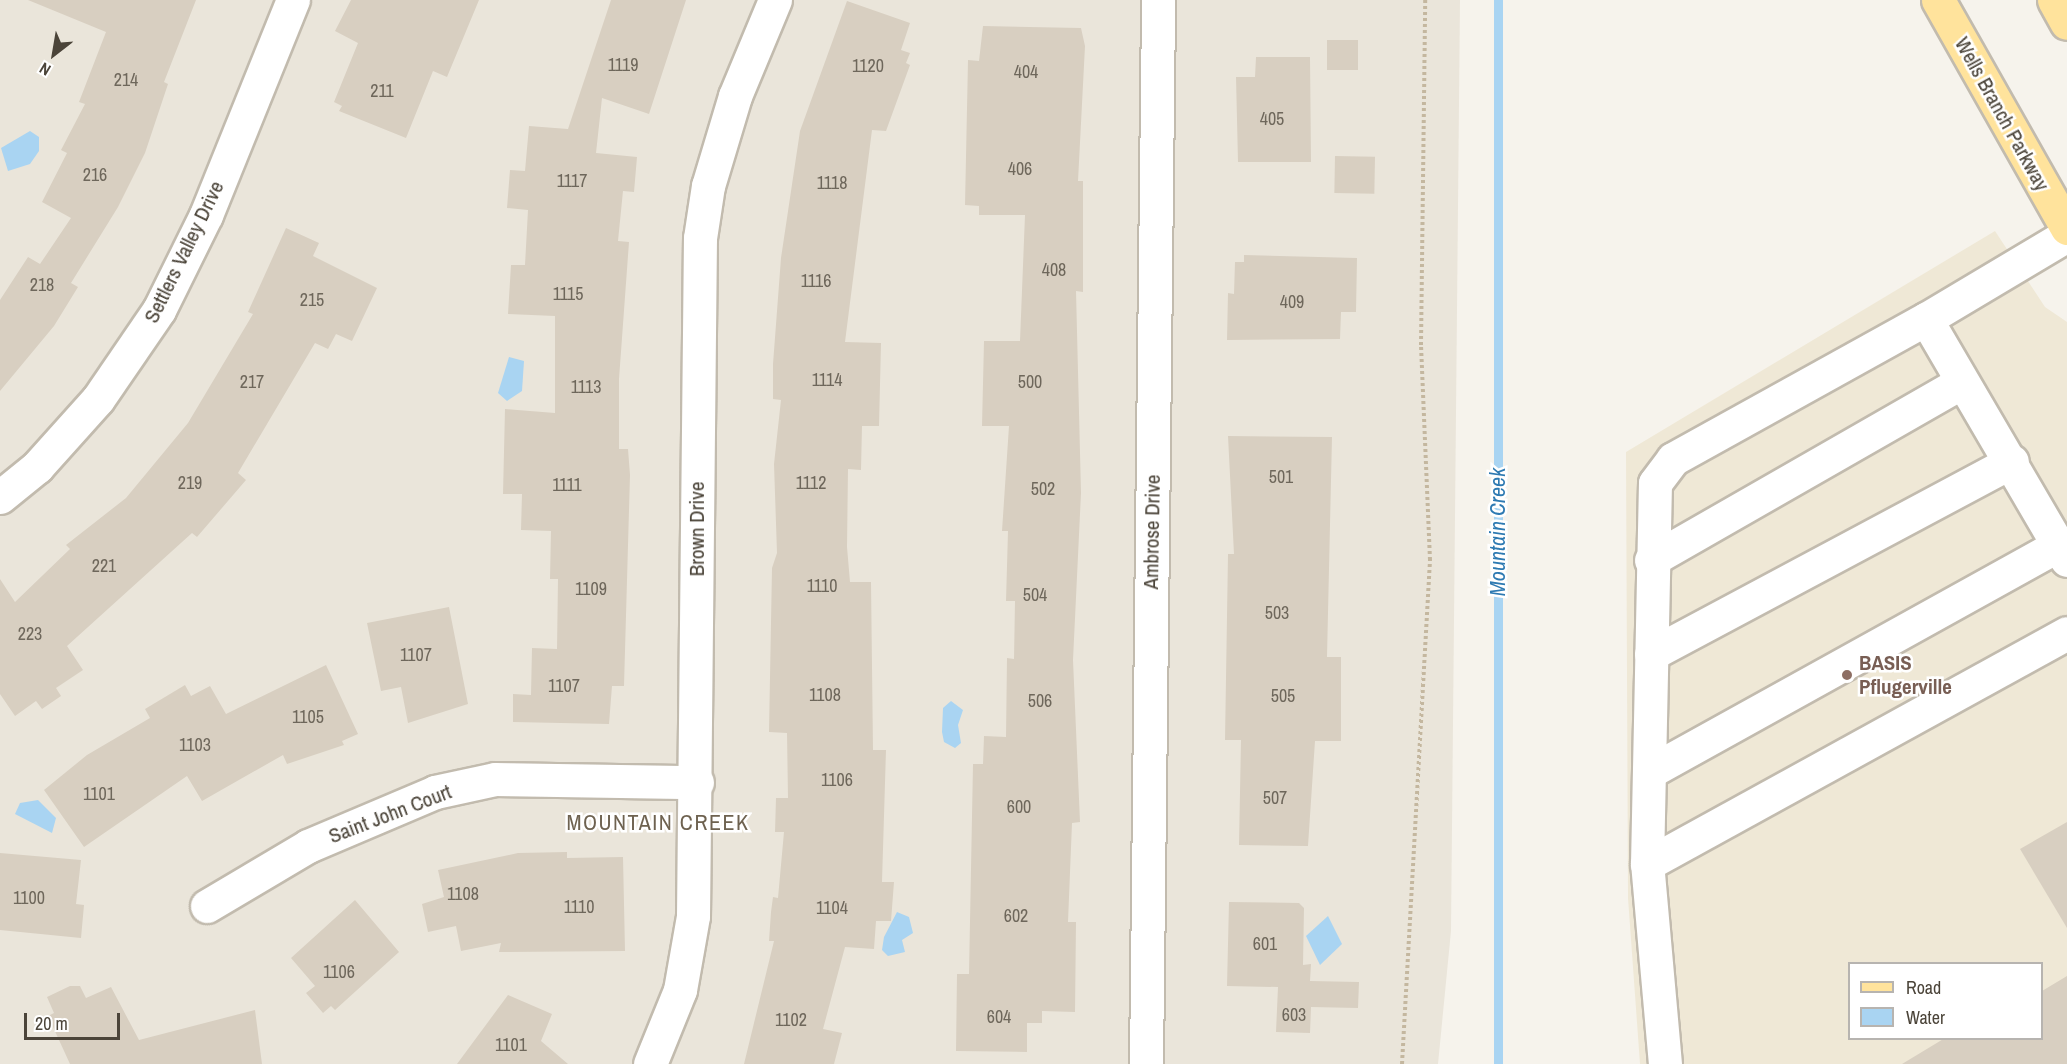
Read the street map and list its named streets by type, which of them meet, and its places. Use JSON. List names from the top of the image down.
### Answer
{
  "streets": {
    "main road": ["Wells Branch Parkway"],
    "street": [
      "Settlers Valley Drive",
      "Brown Drive",
      "Ambrose Drive",
      "Saint John Court"
    ]
  },
  "crossings": [
    ["Brown Drive", "Saint John Court"]
  ],
  "districts": ["MOUNTAIN CREEK"],
  "water": ["Mountain Creek"],
  "places": ["BASIS Pflugerville"],
  "house_numbers": [
    "1119",
    "1120",
    "404",
    "214",
    "211",
    "405",
    "406",
    "216",
    "1117",
    "1118",
    "408",
    "1116",
    "218",
    "1115",
    "215",
    "409",
    "1114",
    "217",
    "500",
    "1113",
    "501",
    "219",
    "1112",
    "1111",
    "502",
    "221",
    "1110",
    "1109",
    "504",
    "503",
    "223",
    "1107",
    "1107",
    "1108",
    "505",
    "506",
    "1105",
    "1103",
    "1106",
    "1101",
    "507",
    "600",
    "1108",
    "1100",
    "1110",
    "1104",
    "602",
    "601",
    "1106",
    "603",
    "604",
    "1102",
    "1101"
  ],
  "legend": ["Road", "Water"],
  "scale_bar": "20 m",
  "north": "bottom left"
}
